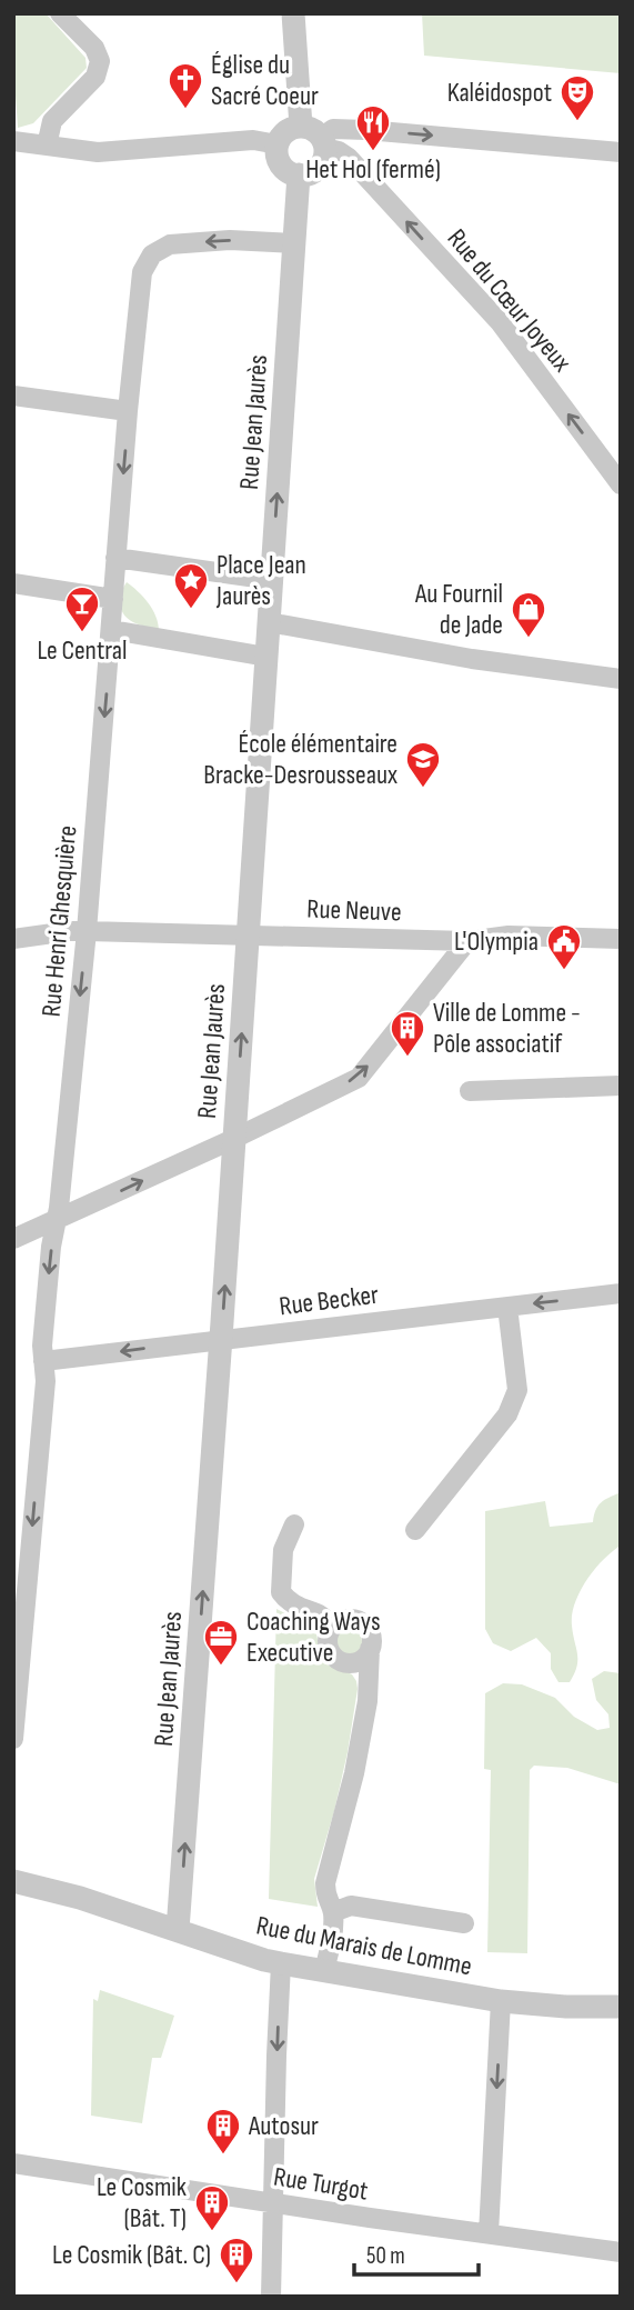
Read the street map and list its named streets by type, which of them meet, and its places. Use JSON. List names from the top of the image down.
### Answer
{
  "streets": {
    "street": [
      "Rue du Cœur Joyeux",
      "Rue Jean Jaurès",
      "Rue Neuve",
      "Rue Henri Ghesquière",
      "Rue Becker",
      "Rue du Marais de Lomme",
      "Rue Turgot"
    ]
  },
  "crossings": [
    ["Rue du Cœur Joyeux", "Rue Jean Jaurès"],
    ["Rue Jean Jaurès", "Rue Neuve"],
    ["Rue Jean Jaurès", "Rue Henri Ghesquière"],
    ["Rue Jean Jaurès", "Rue Becker"],
    ["Rue Jean Jaurès", "Rue du Marais de Lomme"],
    ["Rue Neuve", "Rue Henri Ghesquière"],
    ["Rue Henri Ghesquière", "Rue Becker"]
  ],
  "one_way": ["Rue du Cœur Joyeux", "Rue Jean Jaurès", "Rue Henri Ghesquière"],
  "places": {
    "church": ["Église du Sacré Coeur"],
    "theatre": ["Kaléidospot"],
    "restaurant": ["Het Hol (fermé)"],
    "place": ["Place Jean Jaurès"],
    "bar": ["Le Central"],
    "shop": ["Au Fournil de Jade"],
    "school or university": ["École élémentaire Bracke-Desrousseaux"],
    "public building": ["L'Olympia"],
    "building": [
      "Ville de Lomme - Pôle associatif",
      "Autosur",
      "Le Cosmik (Bât. T)",
      "Le Cosmik (Bât. C)"
    ],
    "office": ["Coaching Ways Executive"]
  },
  "scale_bar": "50 m"
}
